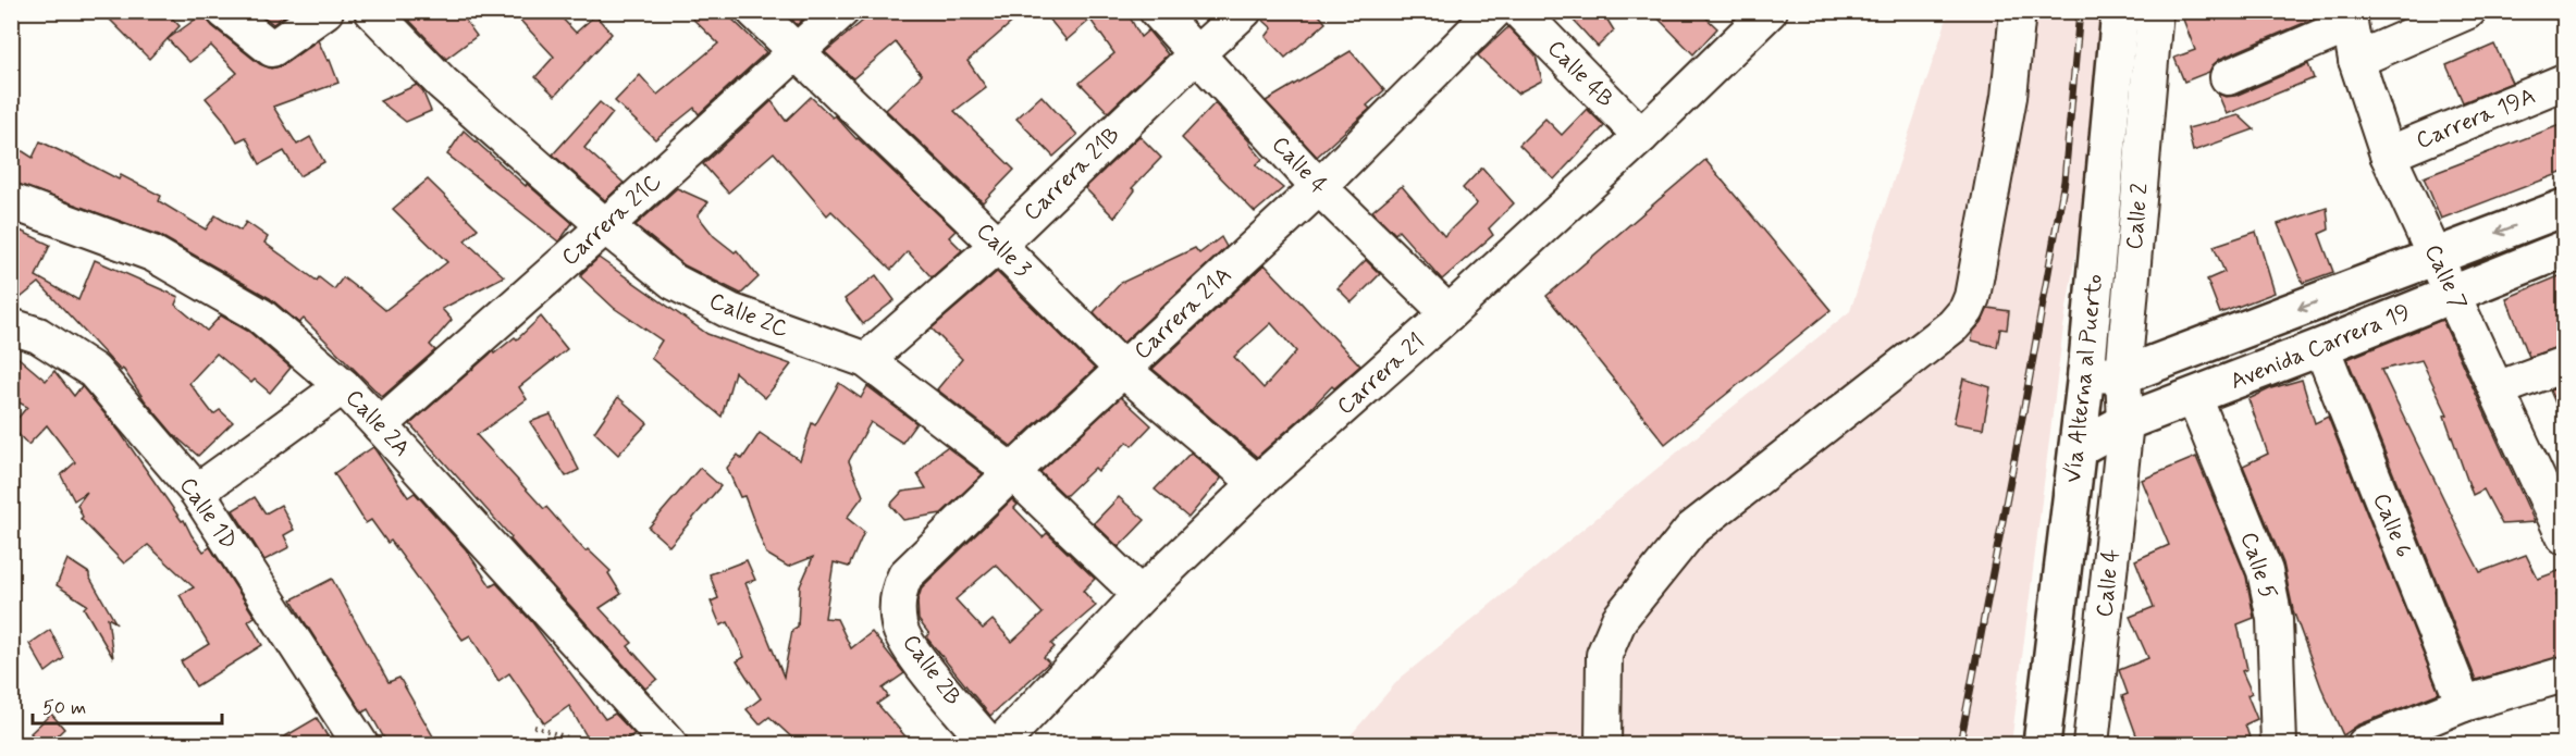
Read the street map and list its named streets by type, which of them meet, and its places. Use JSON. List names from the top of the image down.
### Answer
{
  "streets": {
    "main road": ["Avenida Carrera 19", "Vía Alterna al Puerto"],
    "street": [
      "Calle 4B",
      "Carrera 19A",
      "Calle 4",
      "Carrera 21B",
      "Calle 2",
      "Carrera 21C",
      "Calle 3",
      "Calle 7",
      "Carrera 21A",
      "Calle 2C",
      "Carrera 21",
      "Calle 2A",
      "Calle 1D",
      "Calle 6",
      "Calle 5",
      "Calle 2B"
    ]
  },
  "crossings": [
    ["Calle 4B", "Carrera 21"],
    ["Carrera 19A", "Calle 7"],
    ["Calle 4", "Carrera 21B"],
    ["Calle 4", "Calle 2"],
    ["Calle 4", "Carrera 21A"],
    ["Calle 4", "Avenida Carrera 19"],
    ["Calle 4", "Carrera 21"],
    ["Carrera 21B", "Calle 3"],
    ["Carrera 21B", "Calle 2C"],
    ["Calle 2", "Avenida Carrera 19"],
    ["Carrera 21C", "Calle 3"],
    ["Carrera 21C", "Calle 2C"],
    ["Carrera 21C", "Calle 2A"],
    ["Calle 3", "Carrera 21A"],
    ["Calle 3", "Carrera 21"],
    ["Calle 7", "Avenida Carrera 19"],
    ["Carrera 21A", "Calle 2C"],
    ["Carrera 21A", "Calle 2B"],
    ["Calle 2C", "Carrera 21"],
    ["Avenida Carrera 19", "Vía Alterna al Puerto"],
    ["Avenida Carrera 19", "Calle 6"],
    ["Avenida Carrera 19", "Calle 5"]
  ],
  "scale_bar": "50 m"
}
